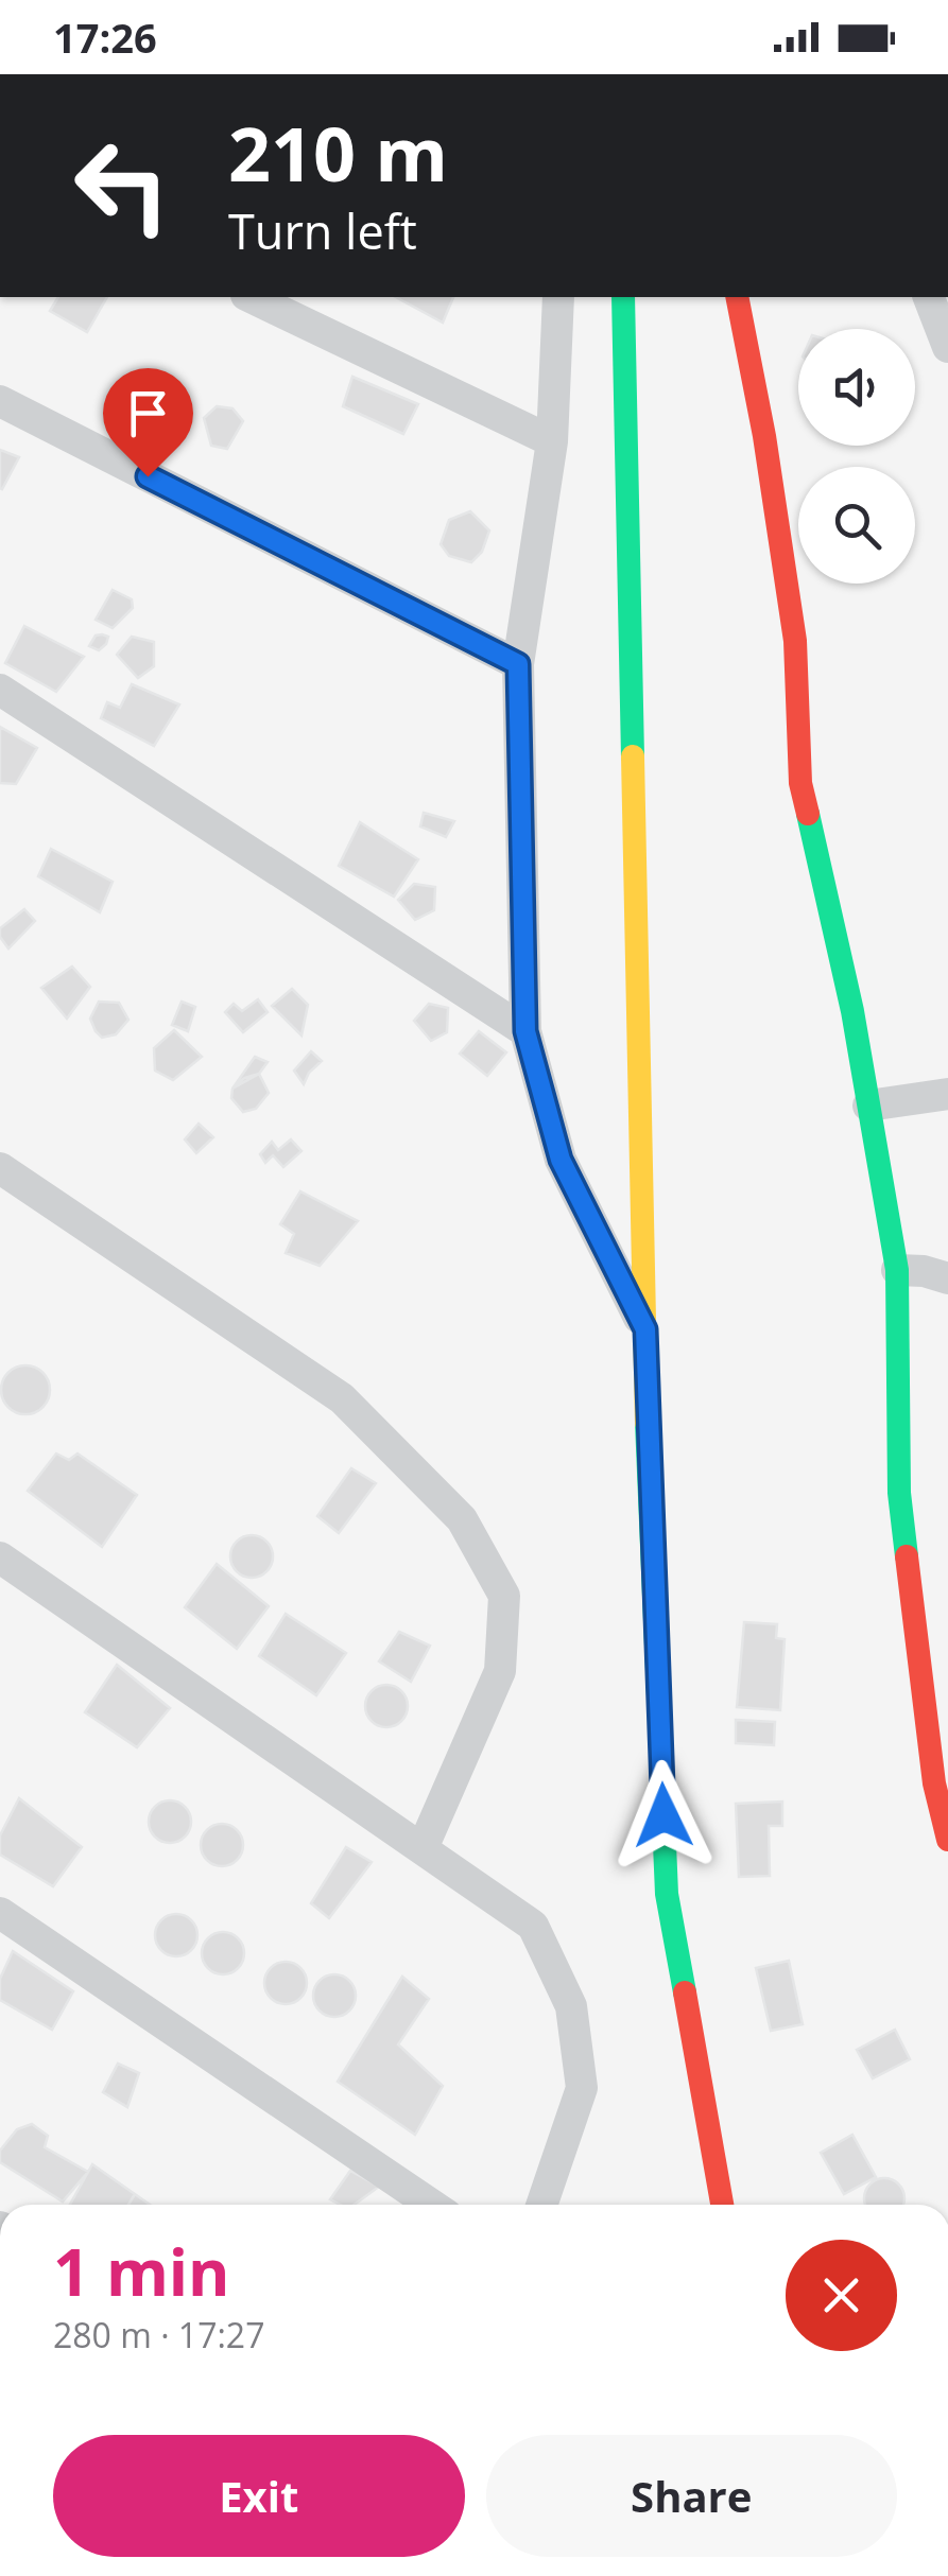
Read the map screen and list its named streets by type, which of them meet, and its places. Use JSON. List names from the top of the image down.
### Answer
{
  "page": {
    "status": "17:26",
    "turn": ["210 m", "Turn left"],
    "heading": ["1 min", "280 m · 17:27"],
    "buttons": ["Exit", "Share"]
  }
}
